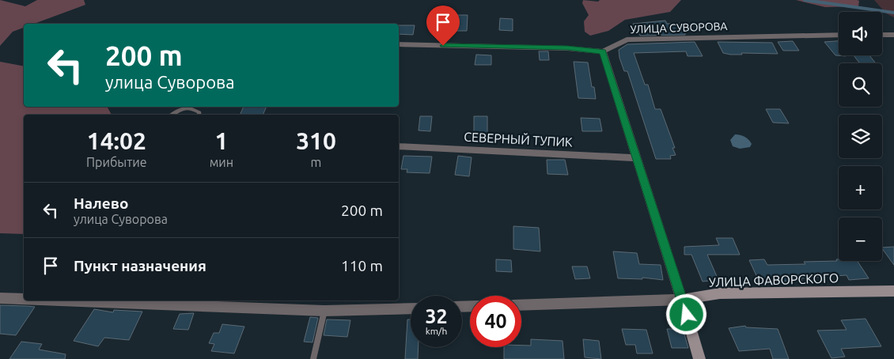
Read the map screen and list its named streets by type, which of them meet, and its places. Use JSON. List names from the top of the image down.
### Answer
{
  "streets": {
    "street": ["УЛИЦА СУВОРОВА", "СЕВЕРНЫЙ ТУПИК", "УЛИЦА ФАВОРСКОГО"]
  },
  "page": {
    "map_buttons": ["+", "−"],
    "turn": ["200 m", "улица Суворова"],
    "eta": [
      "14:02",
      "Прибытие",
      "1",
      "мин",
      "310",
      "m"
    ],
    "list": [
      {
        "name": "Налево",
        "note": "улица Суворова",
        "value": "200 m"
      },
      {
        "name": "Пункт назначения",
        "value": "110 m"
      }
    ],
    "speed": "32 km/h",
    "limit": "40"
  }
}
